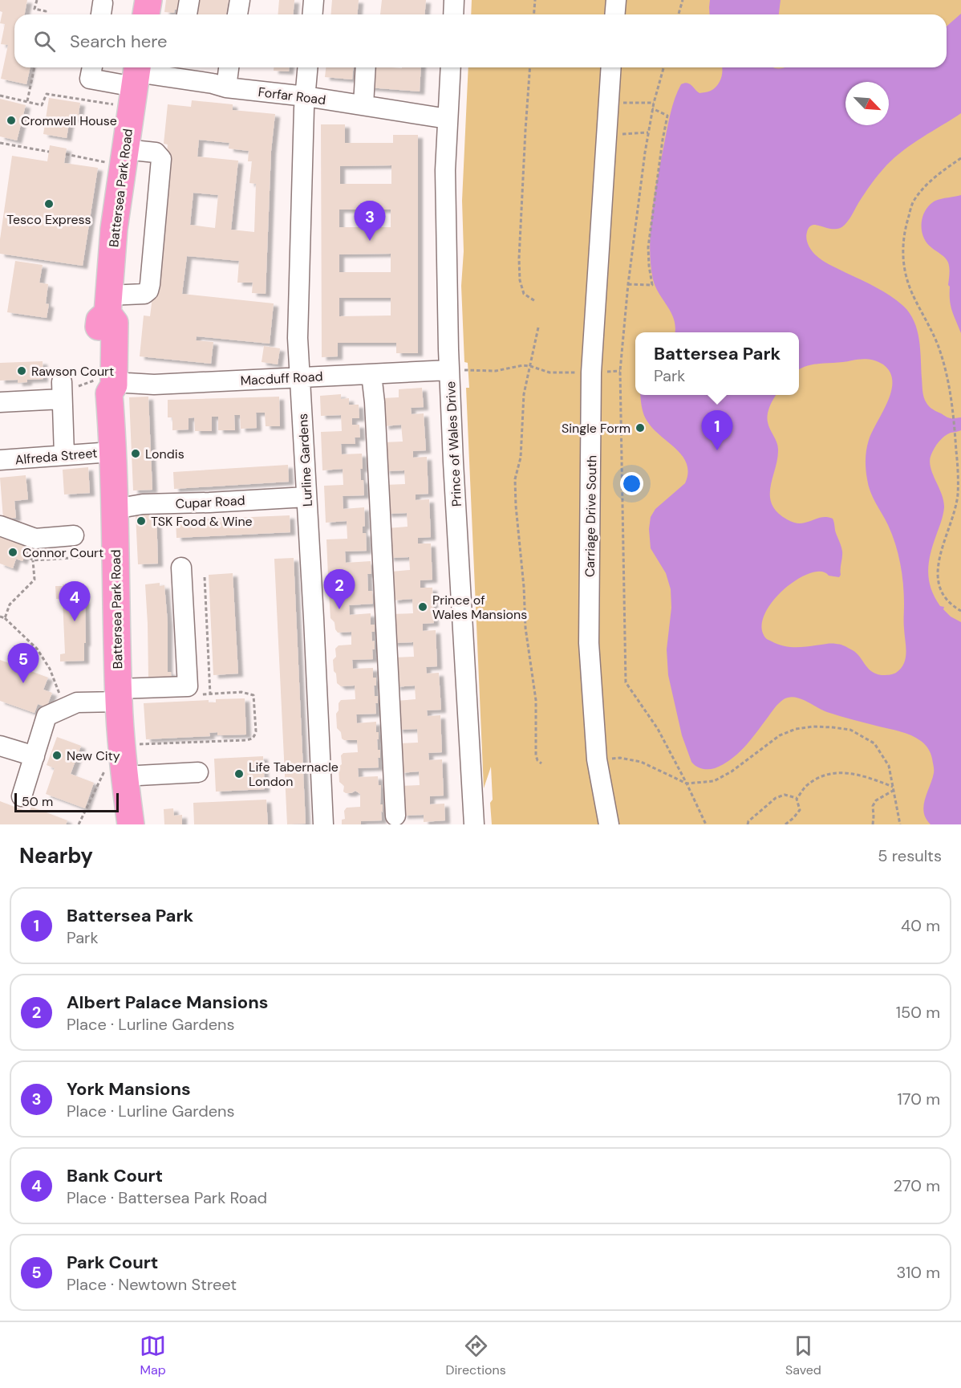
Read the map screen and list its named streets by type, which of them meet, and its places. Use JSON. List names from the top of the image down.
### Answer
{
  "streets": {
    "highway": ["Battersea Park Road"],
    "street": [
      "Forfar Road",
      "Macduff Road",
      "Prince of Wales Drive",
      "Alfreda Street",
      "Lurline Gardens",
      "Cupar Road",
      "Carriage Drive South"
    ]
  },
  "crossings": [
    ["Forfar Road", "Battersea Park Road"],
    ["Forfar Road", "Prince of Wales Drive"],
    ["Forfar Road", "Lurline Gardens"],
    ["Battersea Park Road", "Macduff Road"],
    ["Battersea Park Road", "Alfreda Street"],
    ["Battersea Park Road", "Cupar Road"],
    ["Macduff Road", "Prince of Wales Drive"],
    ["Macduff Road", "Lurline Gardens"],
    ["Lurline Gardens", "Cupar Road"]
  ],
  "places": [
    "Cromwell House",
    "Tesco Express",
    "Rawson Court",
    "Single Form",
    "Londis",
    "TSK Food & Wine",
    "Connor Court",
    "Prince of Wales Mansions",
    "New City",
    "Life Tabernacle London"
  ],
  "scale_bar": "50 m",
  "north": "bottom right",
  "page": {
    "search": "Search here",
    "pins": [
      "3",
      "1",
      "2",
      "4",
      "5"
    ],
    "popup": ["Battersea Park", "Park"],
    "scale": "50 m",
    "heading": ["Nearby", "5 results"],
    "list": [
      {
        "mark": "1",
        "name": "Battersea Park",
        "note": "Park",
        "value": "40 m"
      },
      {
        "mark": "2",
        "name": "Albert Palace Mansions",
        "note": "Place · Lurline Gardens",
        "value": "150 m"
      },
      {
        "mark": "3",
        "name": "York Mansions",
        "note": "Place · Lurline Gardens",
        "value": "170 m"
      },
      {
        "mark": "4",
        "name": "Bank Court",
        "note": "Place · Battersea Park Road",
        "value": "270 m"
      },
      {
        "mark": "5",
        "name": "Park Court",
        "note": "Place · Newtown Street",
        "value": "310 m"
      }
    ],
    "nav": ["Map", "Directions", "Saved"]
  }
}
